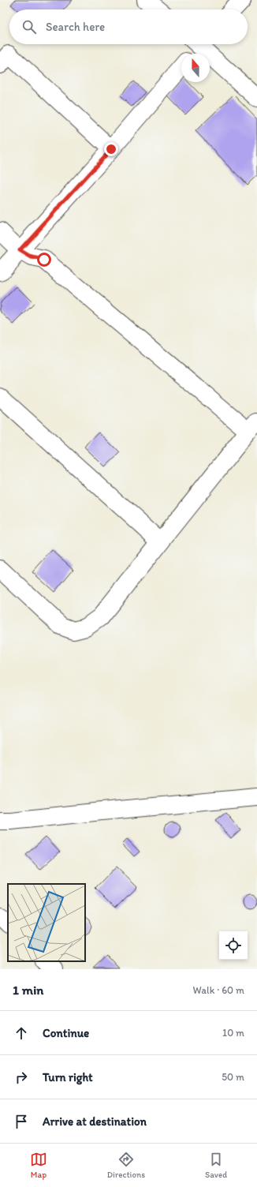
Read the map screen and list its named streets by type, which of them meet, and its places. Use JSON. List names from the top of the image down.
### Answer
{
  "north": "top",
  "page": {
    "search": "Search here",
    "heading": ["1 min", "Walk · 60 m"],
    "list": [
      ["Continue", "10 m"],
      ["Turn right", "50 m"],
      "Arrive at destination"
    ],
    "nav": ["Map", "Directions", "Saved"]
  }
}
